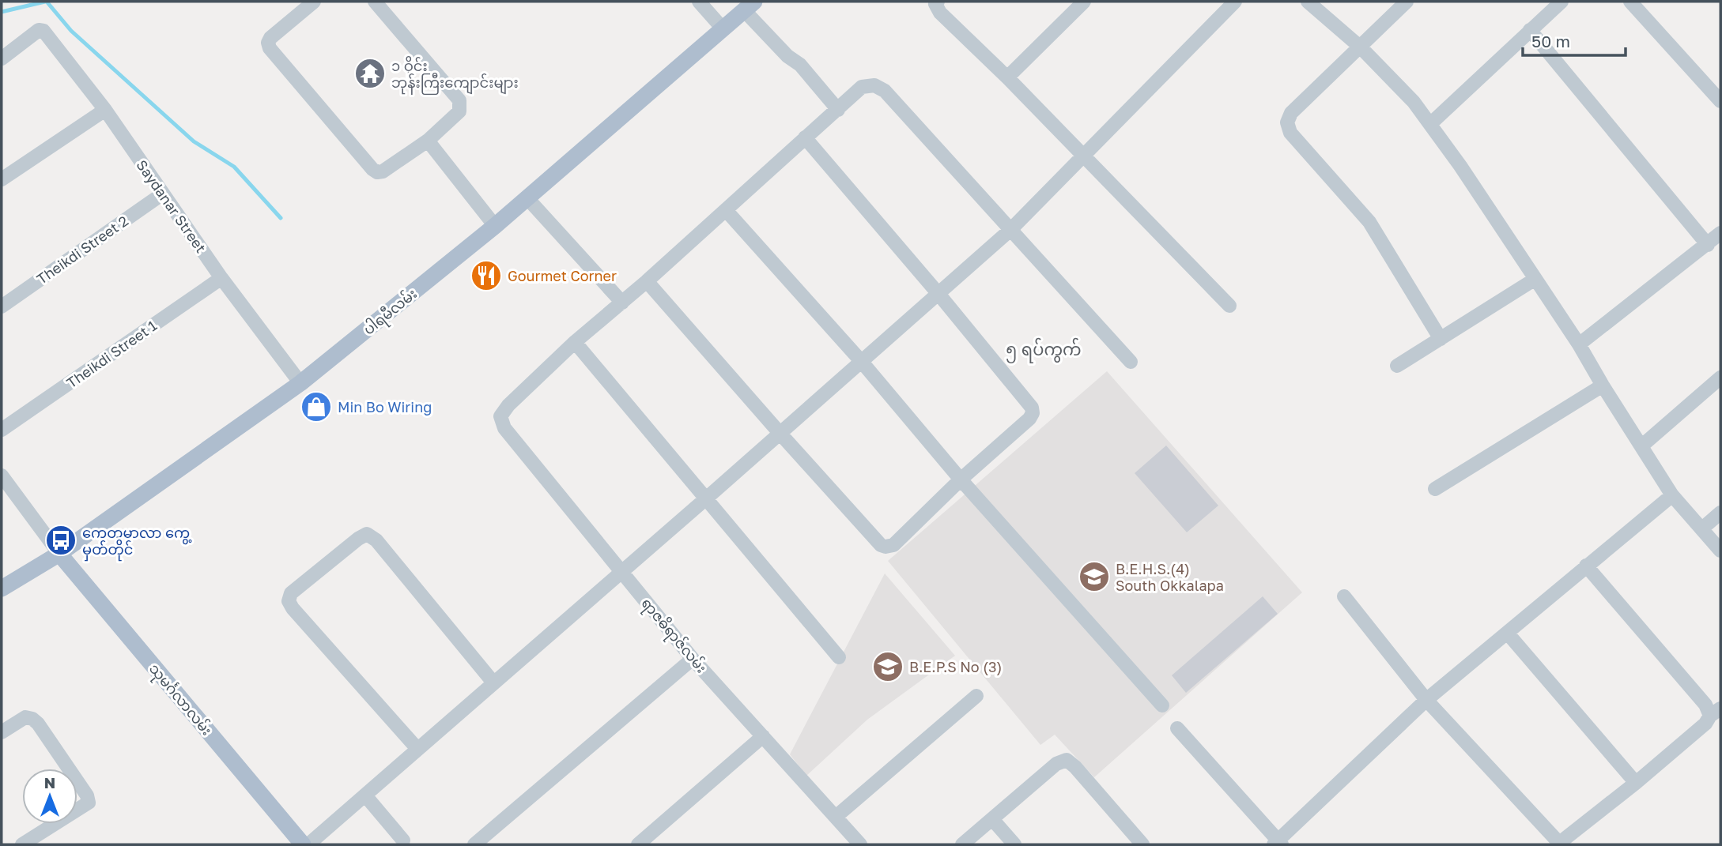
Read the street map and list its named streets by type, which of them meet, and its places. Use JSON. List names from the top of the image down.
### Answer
{
  "streets": {
    "main road": ["ပါရမီလမ်း", "သုမင်္ဂလာလမ်း"],
    "street": [
      "Saydanar Street",
      "Theikdi Street 2",
      "Theikdi Street 1",
      "ရာဇဓိရာဇ်လမ်း"
    ]
  },
  "crossings": [
    ["Saydanar Street", "Theikdi Street 2"],
    ["Saydanar Street", "ပါရမီလမ်း"],
    ["Saydanar Street", "Theikdi Street 1"],
    ["ပါရမီလမ်း", "သုမင်္ဂလာလမ်း"]
  ],
  "districts": ["၅ ရပ်ကွက်"],
  "places": {
    "temple": ["၁ ဝိုင်း ဘုန်းကြီးကျောင်းများ"],
    "restaurant": ["Gourmet Corner"],
    "shop": ["Min Bo Wiring"],
    "bus stop": ["ကေတုမာလာ ကွေ့ မှတ်တိုင်"],
    "school or university": ["B.E.H.S.(4) South Okkalapa", "B.E.P.S No (3)"]
  },
  "scale_bar": "50 m",
  "north": "top"
}
